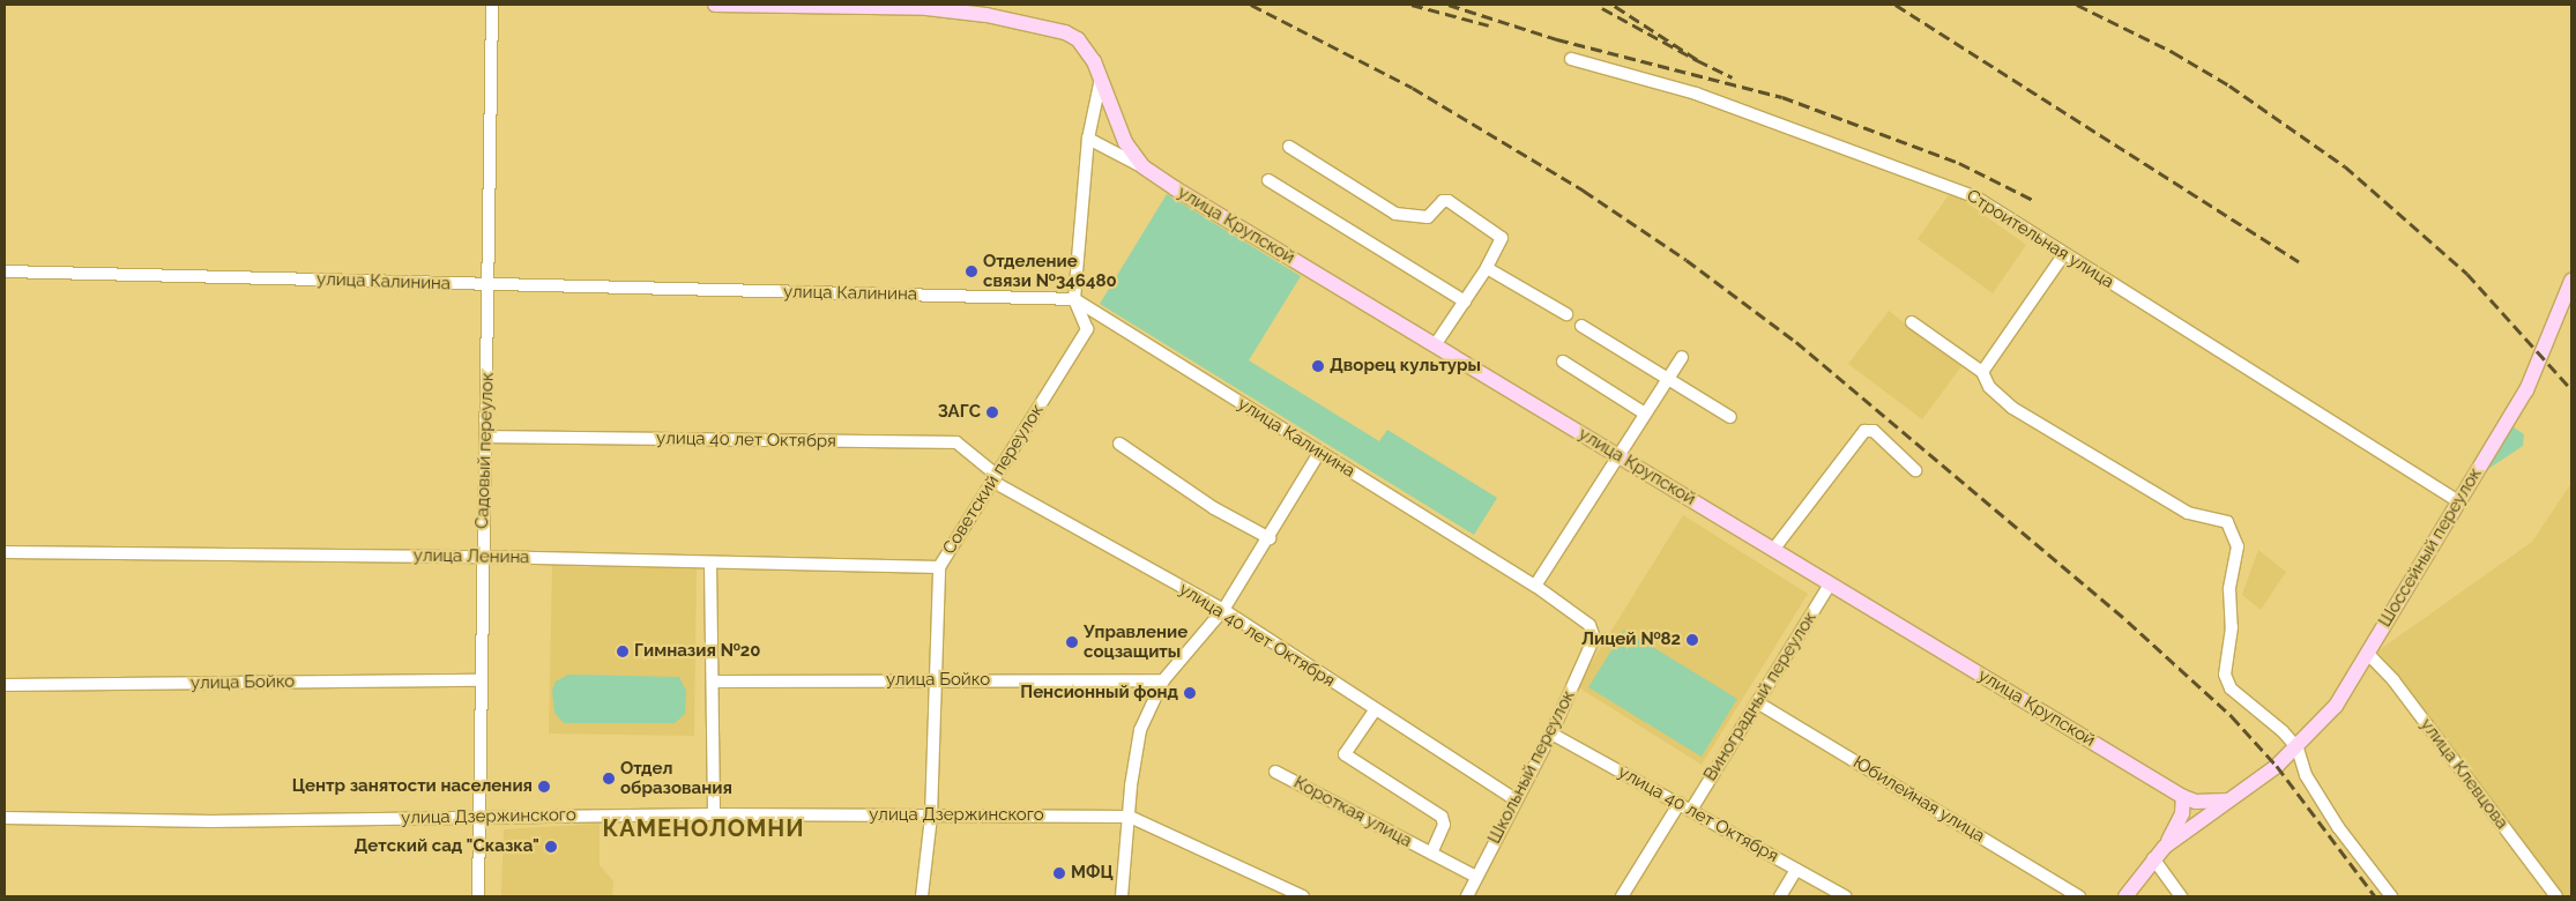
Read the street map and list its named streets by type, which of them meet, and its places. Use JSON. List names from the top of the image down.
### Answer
{
  "streets": {
    "main road": ["улица Крупской", "Шоссейный переулок"],
    "street": [
      "Строительная улица",
      "улица Калинина",
      "улица 40 лет Октября",
      "Садовый переулок",
      "Советский переулок",
      "улица Ленина",
      "улица Бойко",
      "Виноградный переулок",
      "Школьный переулок",
      "улица Клевцова",
      "Юбилейная улица",
      "Короткая улица",
      "улица Дзержинского"
    ]
  },
  "crossings": [
    ["улица Крупской", "Советский переулок"],
    ["улица Крупской", "Шоссейный переулок"],
    ["улица Крупской", "Виноградный переулок"],
    ["Строительная улица", "Шоссейный переулок"],
    ["улица Калинина", "Садовый переулок"],
    ["улица Калинина", "Советский переулок"],
    ["улица Калинина", "Школьный переулок"],
    ["улица 40 лет Октября", "Садовый переулок"],
    ["улица 40 лет Октября", "Советский переулок"],
    ["улица 40 лет Октября", "Виноградный переулок"],
    ["улица 40 лет Октября", "Школьный переулок"],
    ["улица 40 лет Октября", "Короткая улица"],
    ["Садовый переулок", "улица Ленина"],
    ["Садовый переулок", "улица Бойко"],
    ["Садовый переулок", "улица Дзержинского"],
    ["Советский переулок", "улица Ленина"],
    ["Советский переулок", "улица Бойко"],
    ["Советский переулок", "улица Дзержинского"],
    ["Шоссейный переулок", "улица Клевцова"],
    ["Виноградный переулок", "Юбилейная улица"],
    ["Школьный переулок", "Короткая улица"]
  ],
  "districts": ["КАМЕНОЛОМНИ"],
  "places": [
    "Отделение связи №346480",
    "Дворец культуры",
    "ЗАГС",
    "Лицей №82",
    "Управление соцзащиты",
    "Гимназия №20",
    "Пенсионный фонд",
    "Отдел образования",
    "Центр занятости населения",
    "Детский сад \"Сказка\"",
    "МФЦ"
  ]
}
